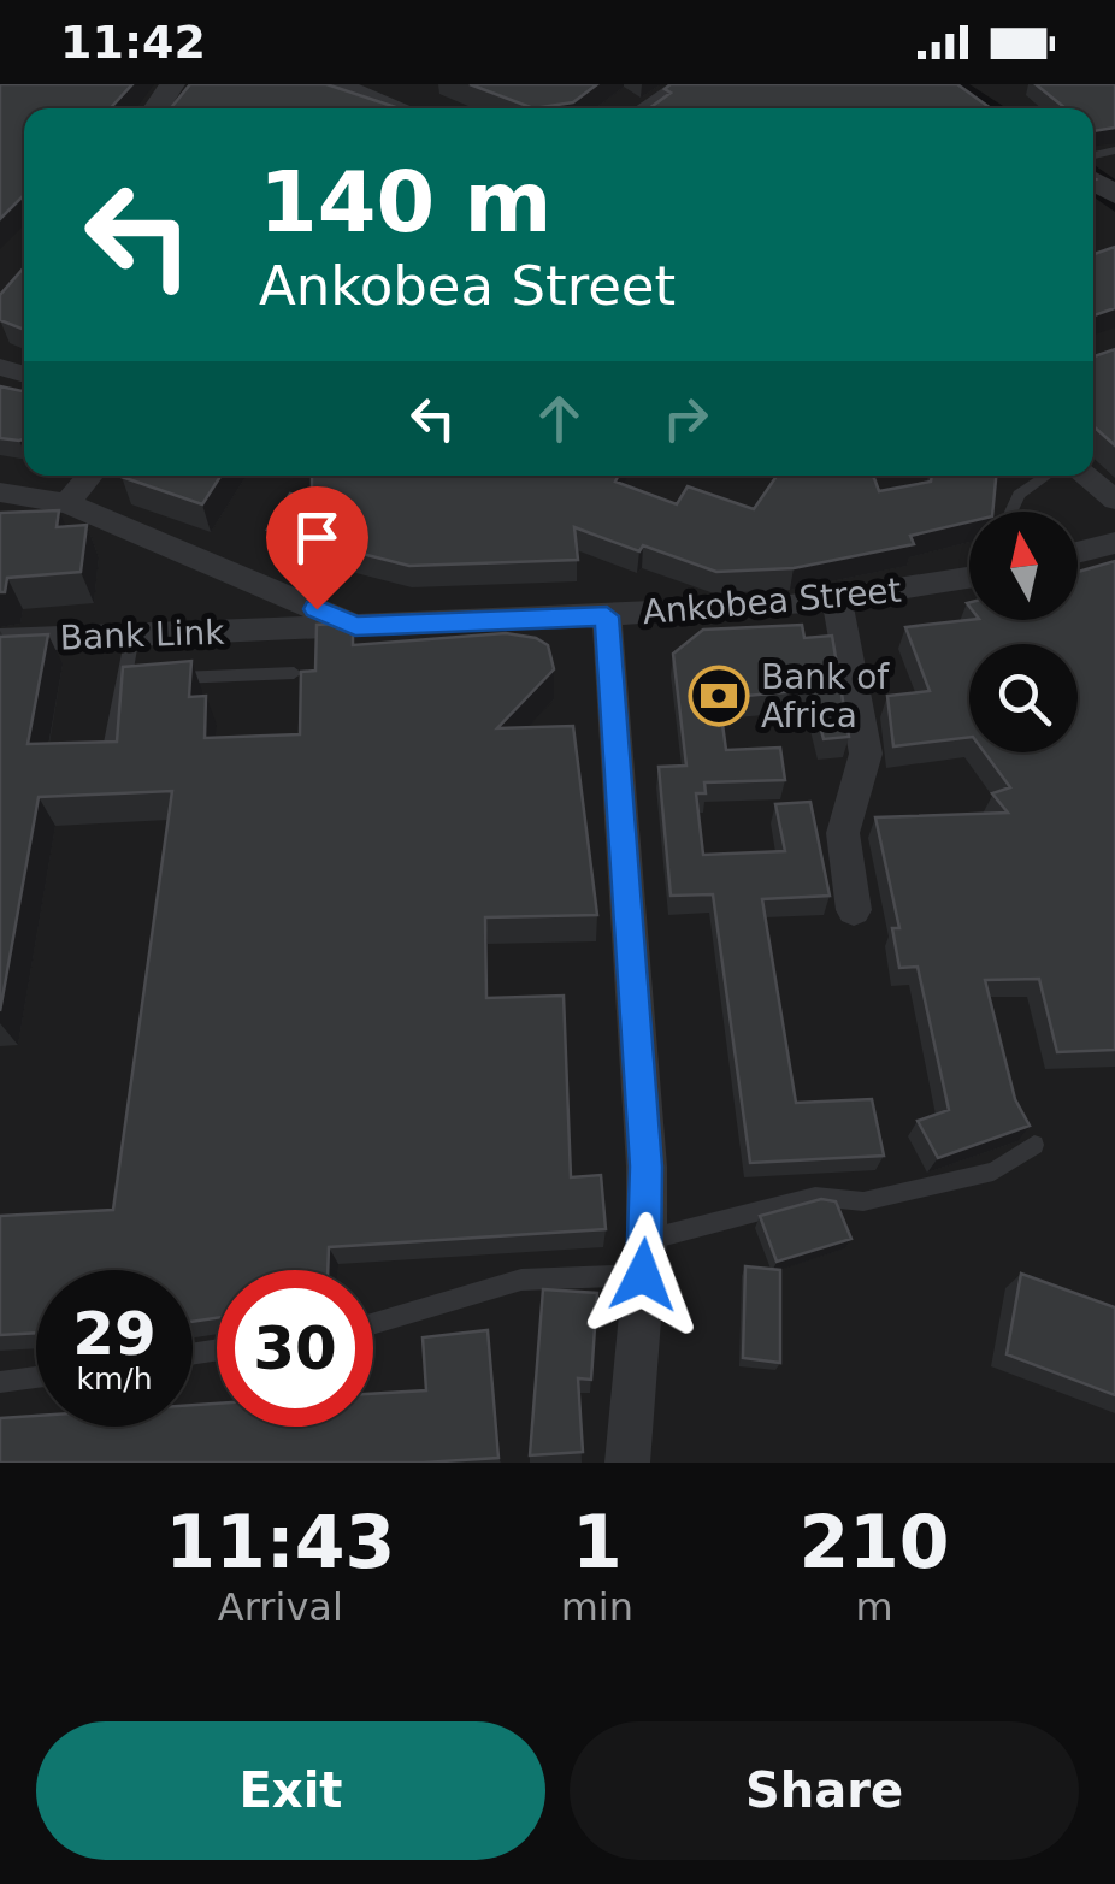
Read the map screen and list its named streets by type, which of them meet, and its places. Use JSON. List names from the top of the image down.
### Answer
{
  "streets": {
    "street": ["Ankobea Street", "Bank Link"]
  },
  "crossings": [
    ["Ankobea Street", "Bank Link"]
  ],
  "places": {
    "bank": ["Bank of Africa"]
  },
  "north": "top",
  "page": {
    "status": "11:42",
    "turn": ["140 m", "Ankobea Street"],
    "speed": "29 km/h",
    "limit": "30",
    "eta": [
      "11:43",
      "Arrival",
      "1",
      "min",
      "210",
      "m"
    ],
    "buttons": ["Exit", "Share"]
  }
}
